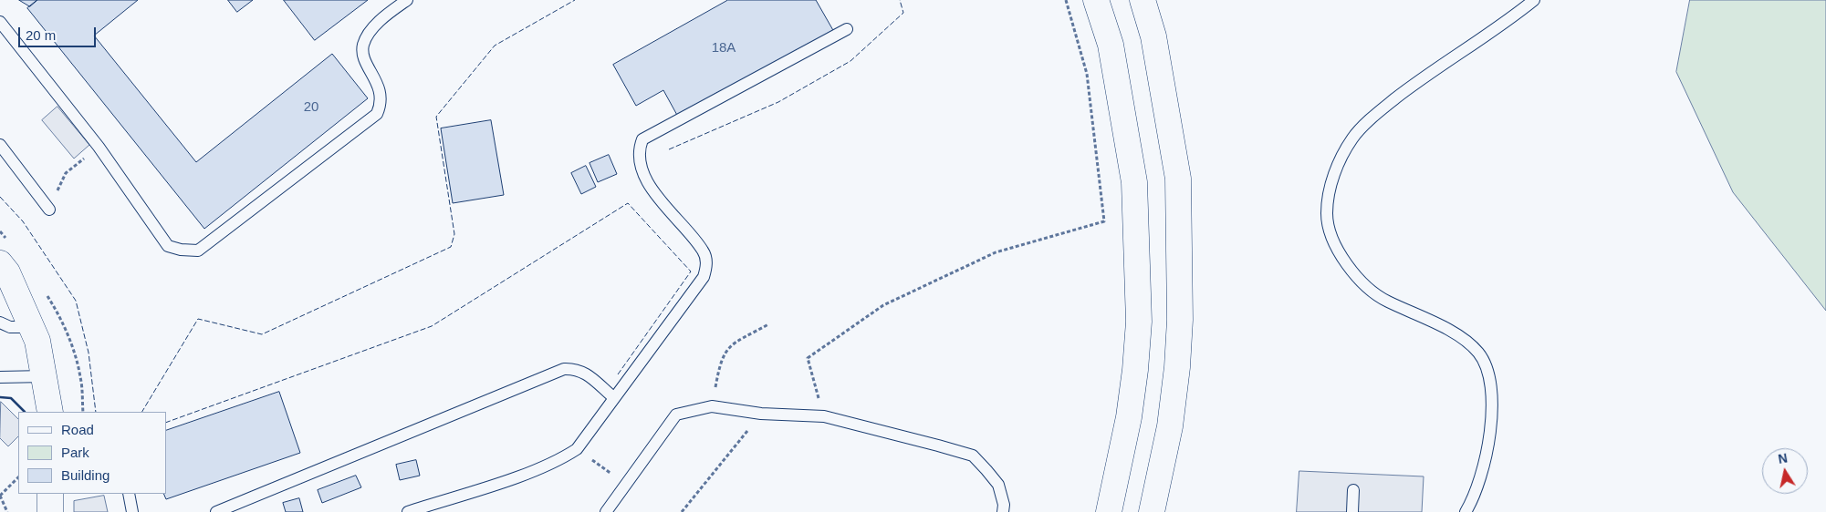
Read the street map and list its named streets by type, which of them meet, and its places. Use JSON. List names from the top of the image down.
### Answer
{
  "house_numbers": ["18А", "20"],
  "legend": ["Road", "Park", "Building"],
  "scale_bar": "20 m",
  "north": "top"
}
